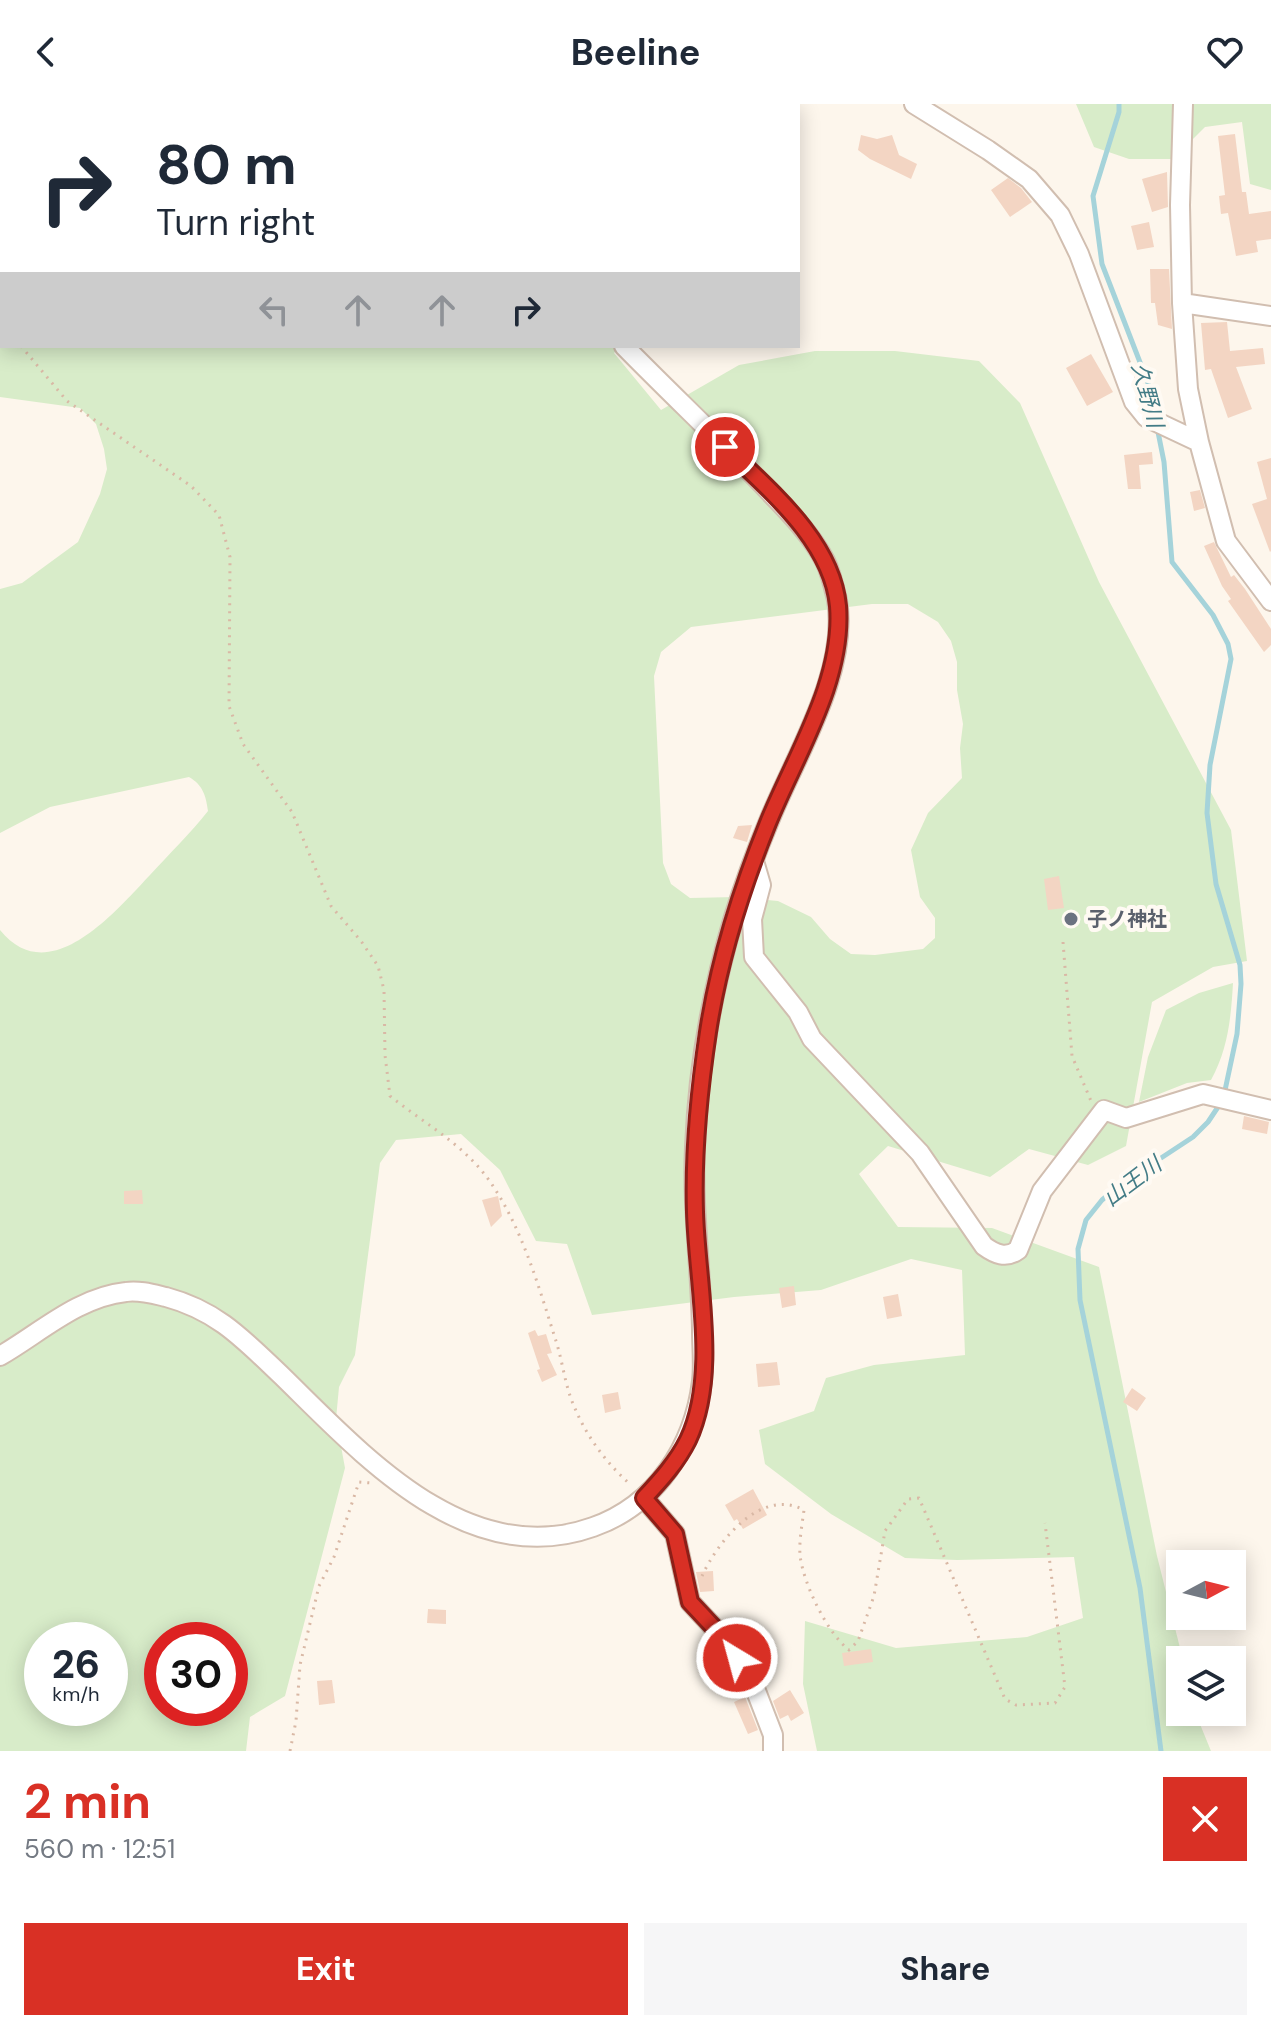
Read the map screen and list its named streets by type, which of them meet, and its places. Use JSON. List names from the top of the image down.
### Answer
{
  "water": ["久野川", "山王川"],
  "places": ["子ノ神社"],
  "north": "right",
  "page": {
    "header": "Beeline",
    "turn": ["80 m", "Turn right"],
    "speed": "26 km/h",
    "limit": "30",
    "heading": ["2 min", "560 m · 12:51"],
    "buttons": ["Exit", "Share"]
  }
}
